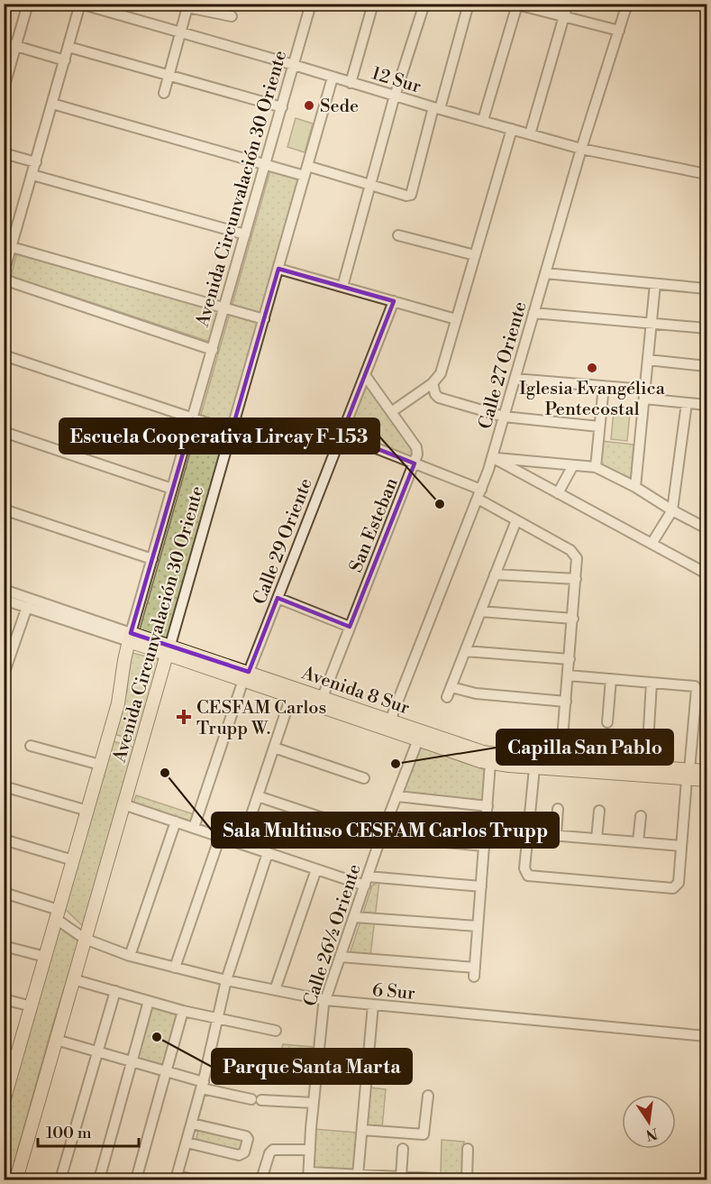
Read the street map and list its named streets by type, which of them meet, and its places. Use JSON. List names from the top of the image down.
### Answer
{
  "streets": {
    "main road": ["Avenida Circunvalación 30 Oriente", "Avenida 8 Sur"],
    "street": [
      "12 Sur",
      "Calle 27 Oriente",
      "San Esteban",
      "Calle 29 Oriente",
      "Calle 26½ Oriente",
      "6 Sur"
    ]
  },
  "crossings": [
    ["12 Sur", "Avenida Circunvalación 30 Oriente"],
    ["12 Sur", "Calle 27 Oriente"],
    ["Avenida Circunvalación 30 Oriente", "Avenida 8 Sur"],
    ["Avenida Circunvalación 30 Oriente", "6 Sur"],
    ["Calle 27 Oriente", "Avenida 8 Sur"],
    ["San Esteban", "Calle 29 Oriente"],
    ["San Esteban", "Avenida 8 Sur"],
    ["Calle 29 Oriente", "Avenida 8 Sur"],
    ["Avenida 8 Sur", "Calle 26½ Oriente"],
    ["Calle 26½ Oriente", "6 Sur"]
  ],
  "places": {
    "other": [
      "Sede",
      "Iglesia Evangélica Pentecostal",
      "Escuela Cooperativa Lircay F-153",
      "Capilla San Pablo",
      "Sala Multiuso CESFAM Carlos Trupp",
      "Parque Santa Marta"
    ],
    "health": ["CESFAM Carlos Trupp W."]
  },
  "scale_bar": "100 m",
  "north": "bottom"
}
